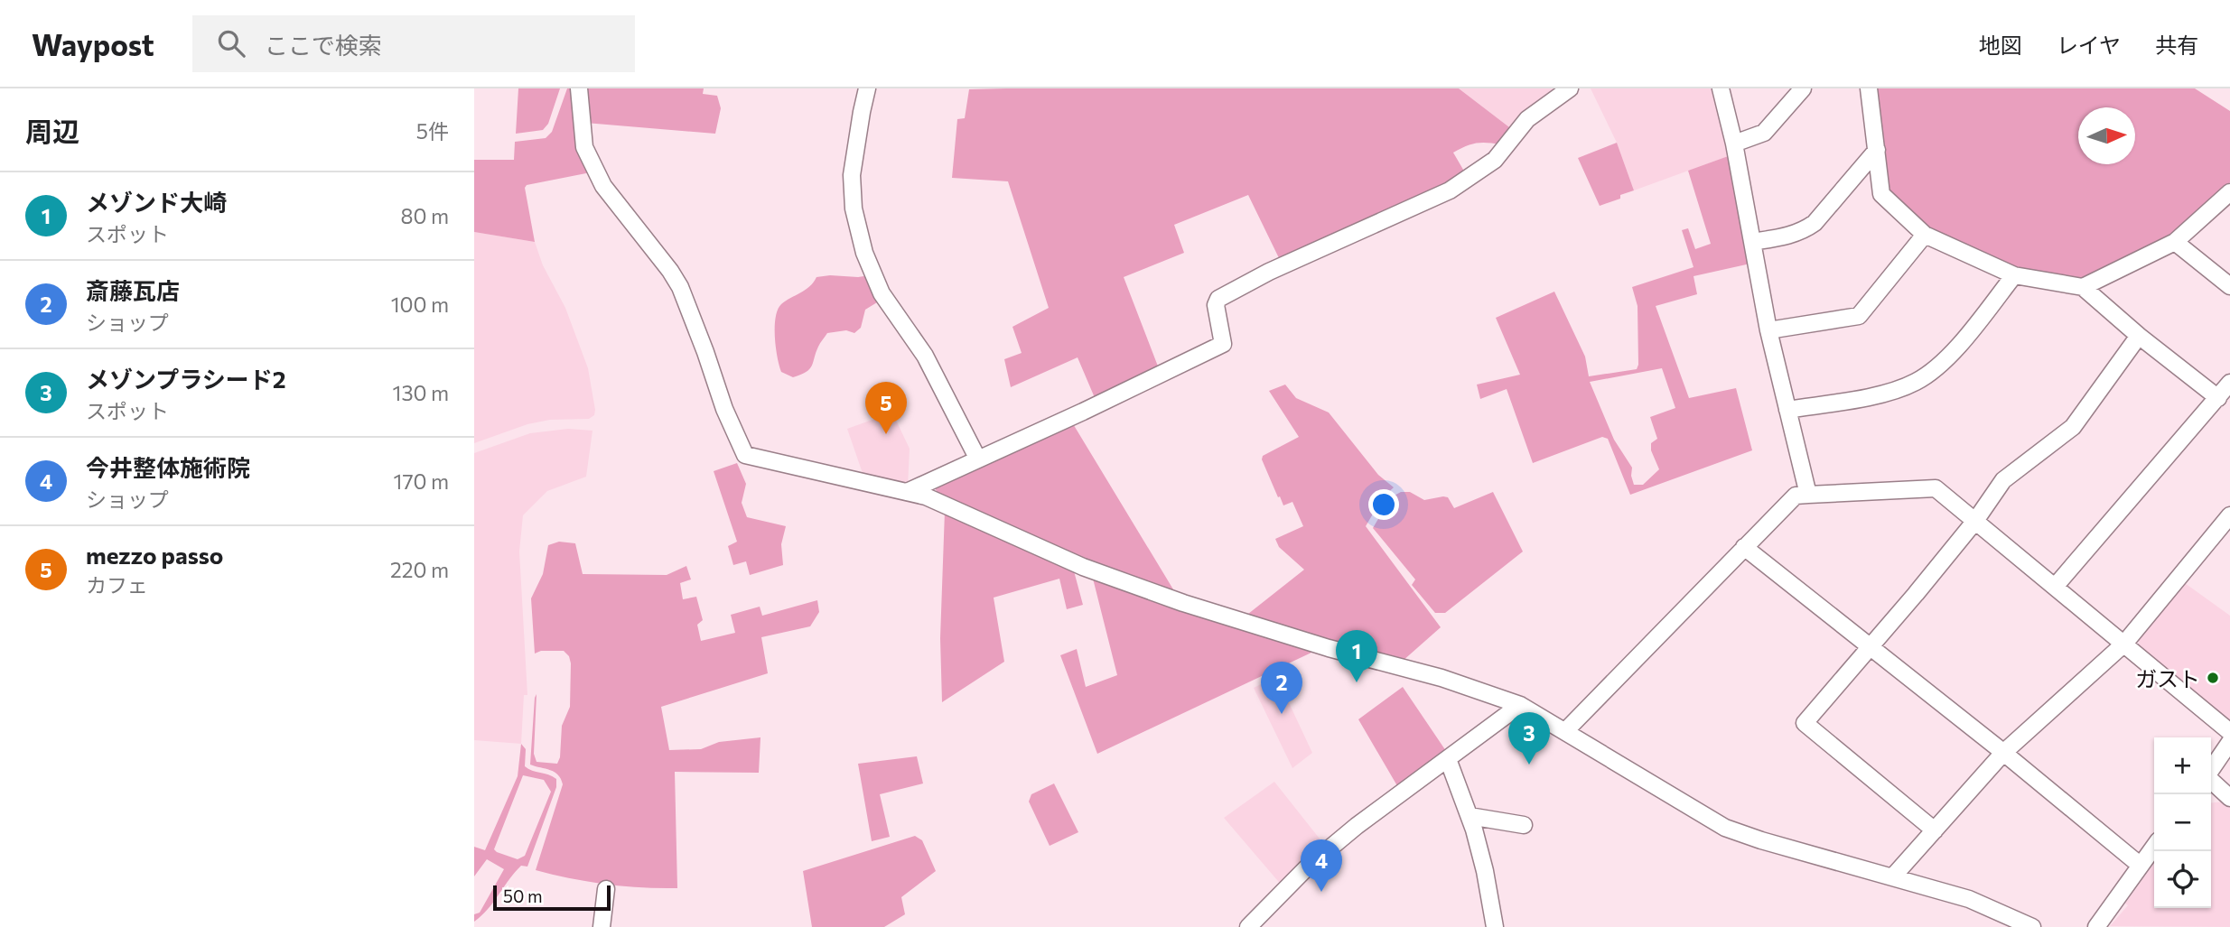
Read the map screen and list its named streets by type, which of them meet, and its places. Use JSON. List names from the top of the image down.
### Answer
{
  "places": ["ガスト"],
  "scale_bar": "50 m",
  "north": "right",
  "page": {
    "header": "Waypost",
    "search": "ここで検索",
    "nav": ["地図", "レイヤ", "共有"],
    "heading": ["周辺", "5件"],
    "list": [
      {
        "mark": "1",
        "name": "メゾンド大崎",
        "note": "スポット",
        "value": "80 m"
      },
      {
        "mark": "2",
        "name": "斎藤瓦店",
        "note": "ショップ",
        "value": "100 m"
      },
      {
        "mark": "3",
        "name": "メゾンプラシード2",
        "note": "スポット",
        "value": "130 m"
      },
      {
        "mark": "4",
        "name": "今井整体施術院",
        "note": "ショップ",
        "value": "170 m"
      },
      {
        "mark": "5",
        "name": "mezzo passo",
        "note": "カフェ",
        "value": "220 m"
      }
    ],
    "pins": [
      "5",
      "1",
      "2",
      "3",
      "4"
    ],
    "map_buttons": ["+", "−"],
    "scale": "50 m"
  }
}
